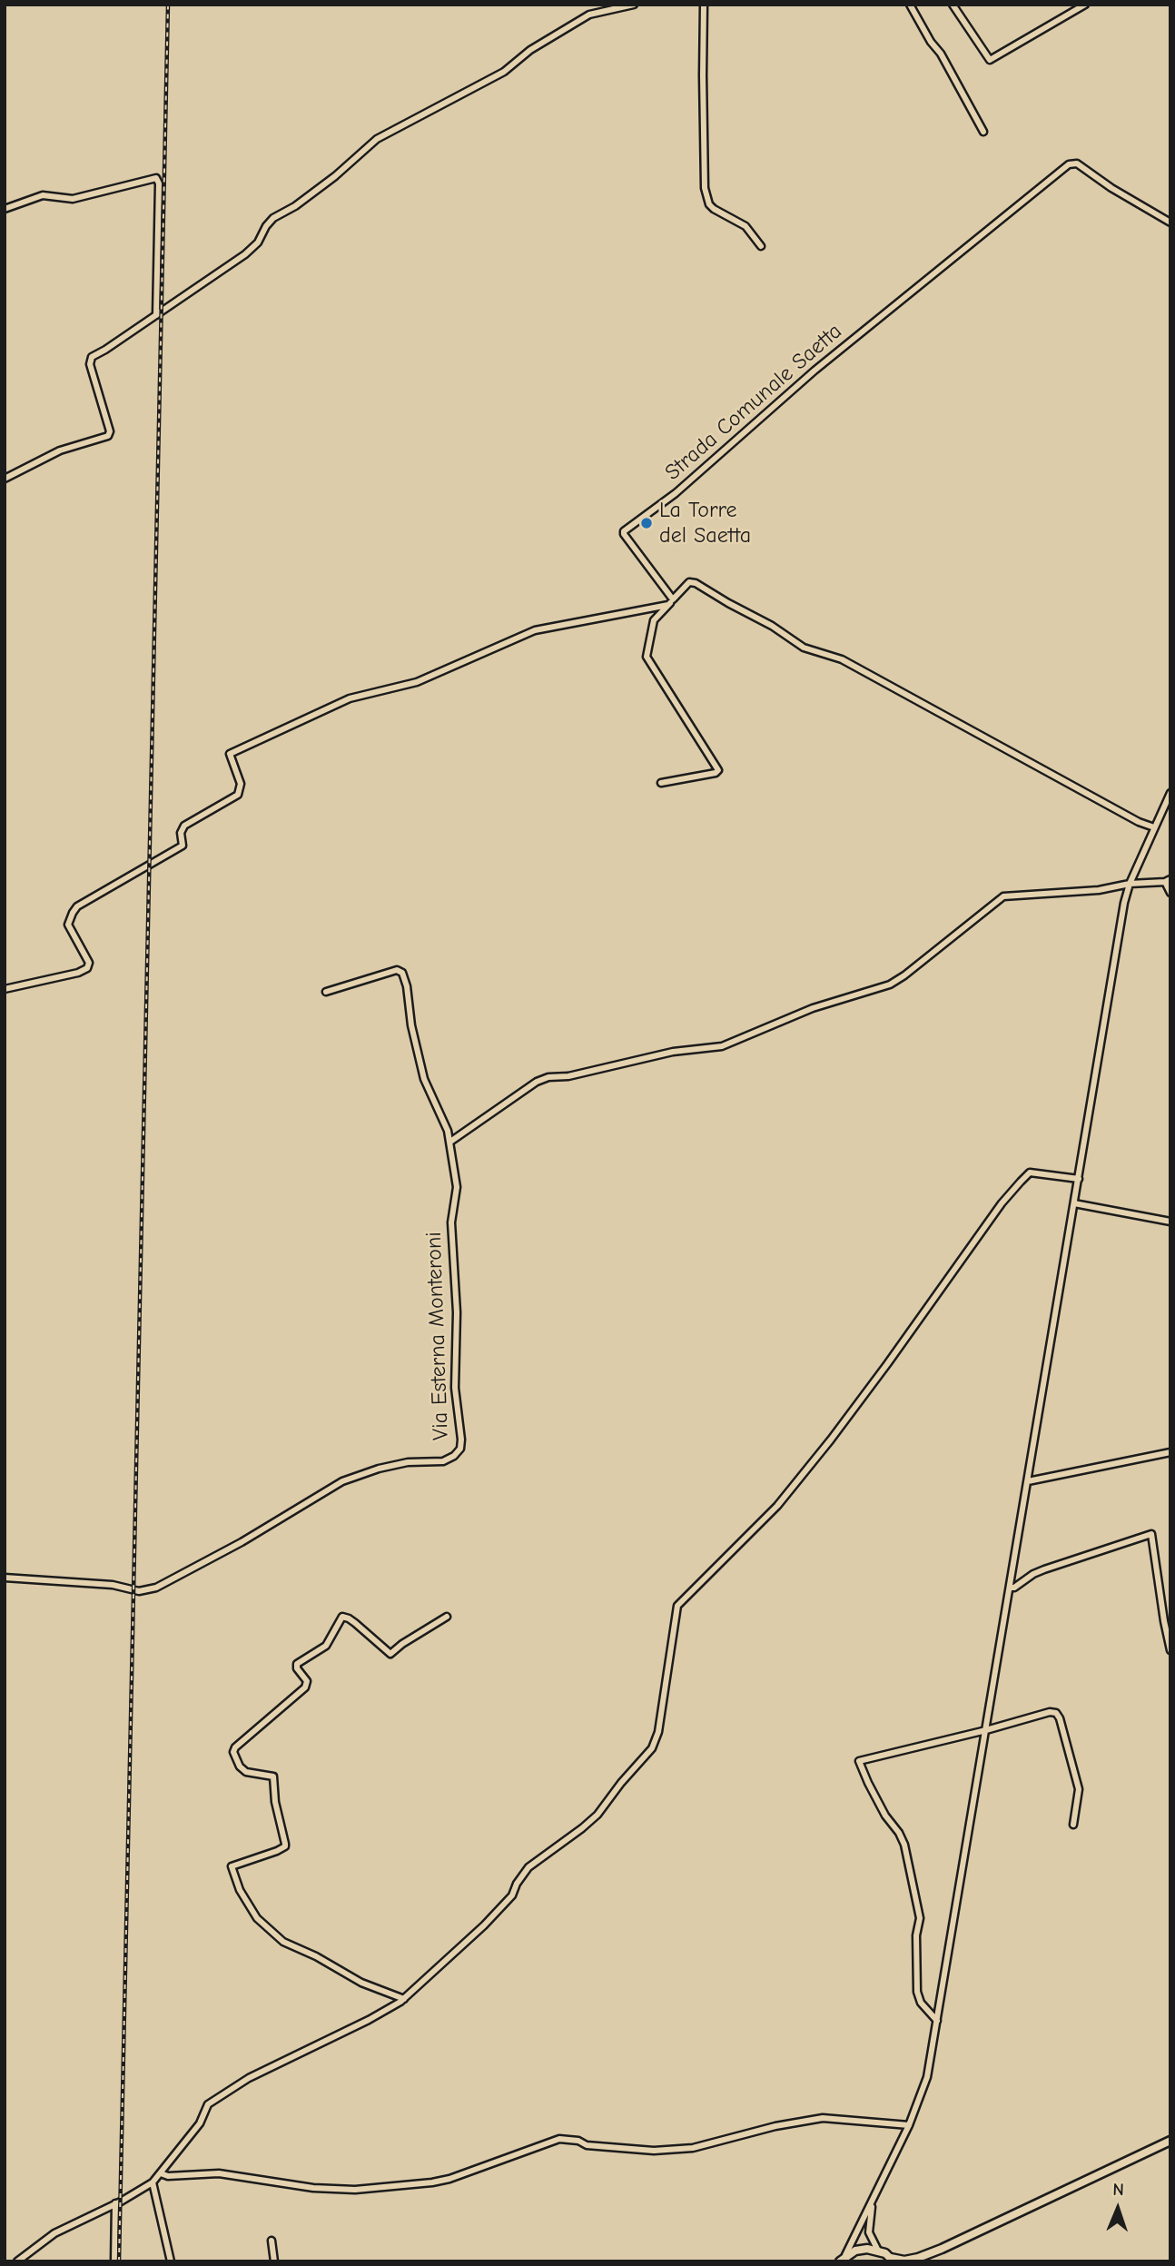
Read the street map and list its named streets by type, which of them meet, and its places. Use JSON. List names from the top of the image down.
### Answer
{
  "streets": {
    "street": ["Strada Comunale Saetta", "Via Esterna Monteroni"]
  },
  "places": ["La Torre del Saetta"],
  "north": "top"
}
